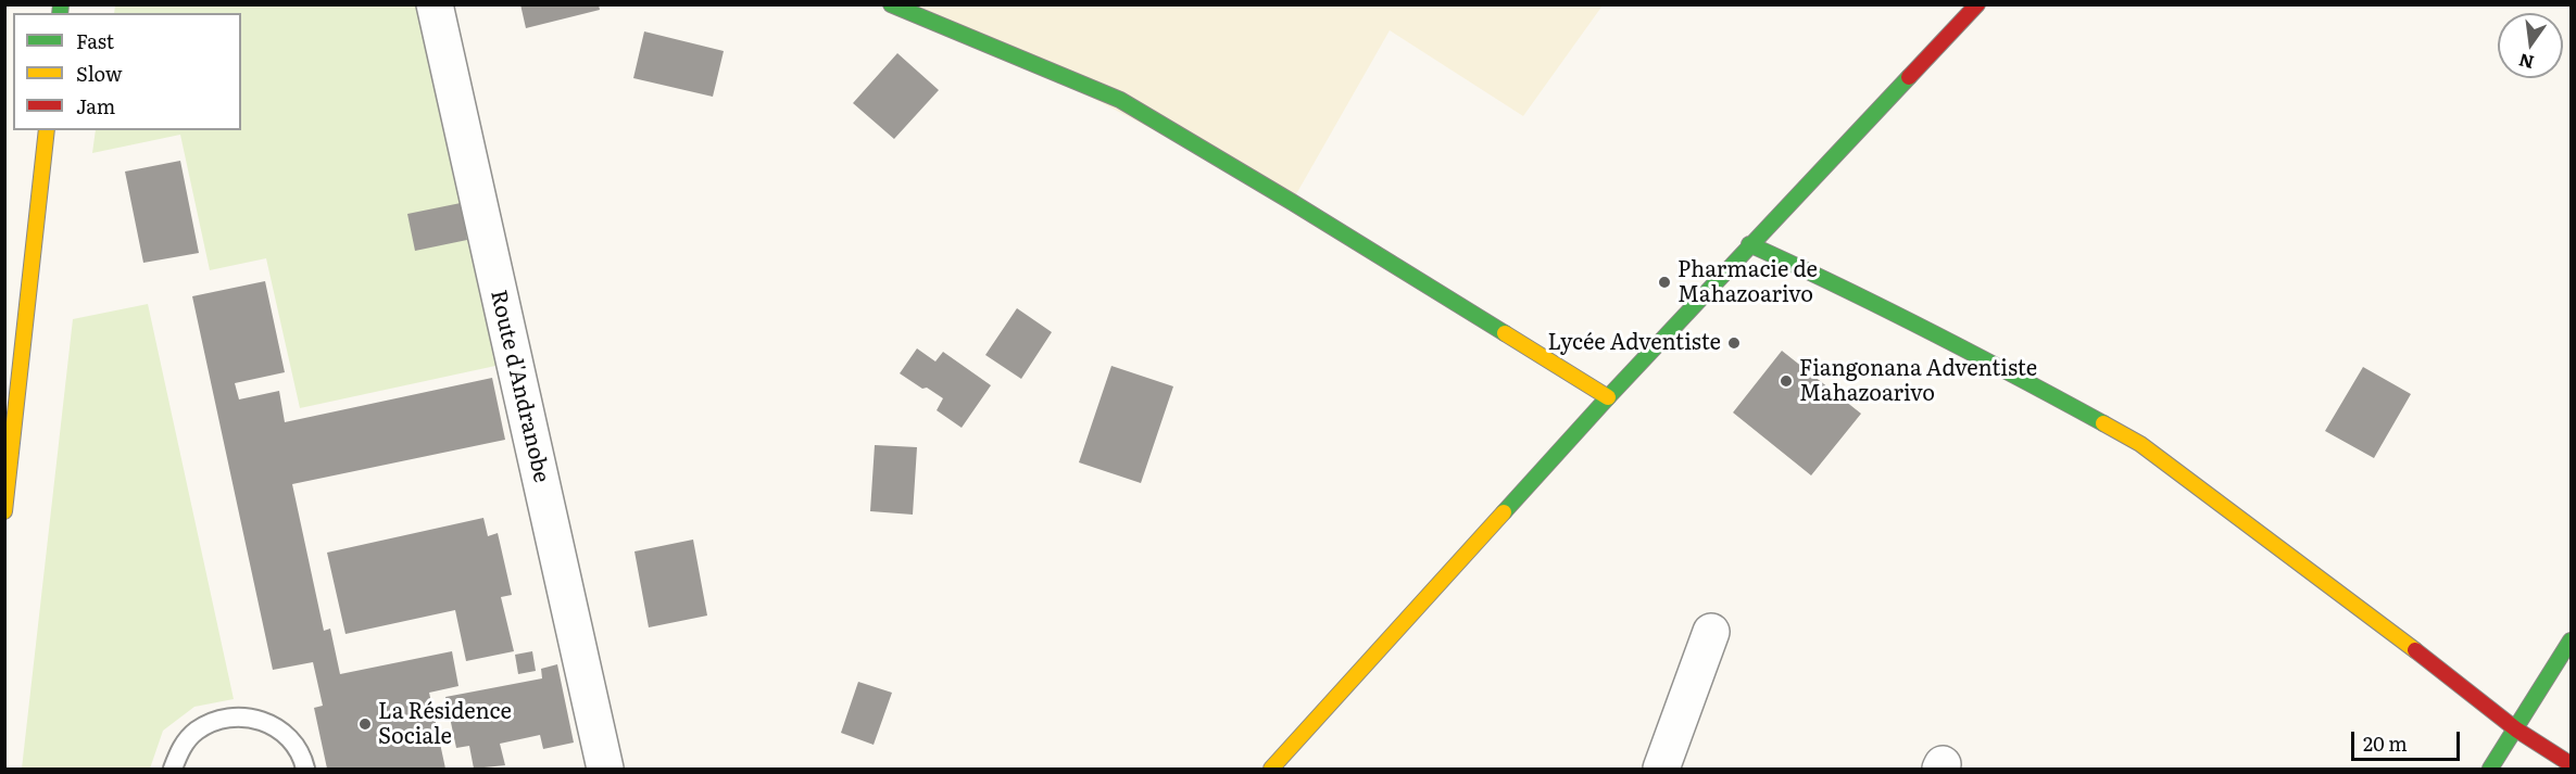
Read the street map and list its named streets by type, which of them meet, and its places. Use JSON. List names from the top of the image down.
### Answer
{
  "streets": {
    "street": ["Route d'Andranobe"]
  },
  "places": [
    "Pharmacie de Mahazoarivo",
    "Lycée Adventiste",
    "Fiangonana Adventiste Mahazoarivo",
    "La Résidence Sociale"
  ],
  "legend": ["Fast", "Slow", "Jam"],
  "scale_bar": "20 m",
  "north": "bottom"
}
